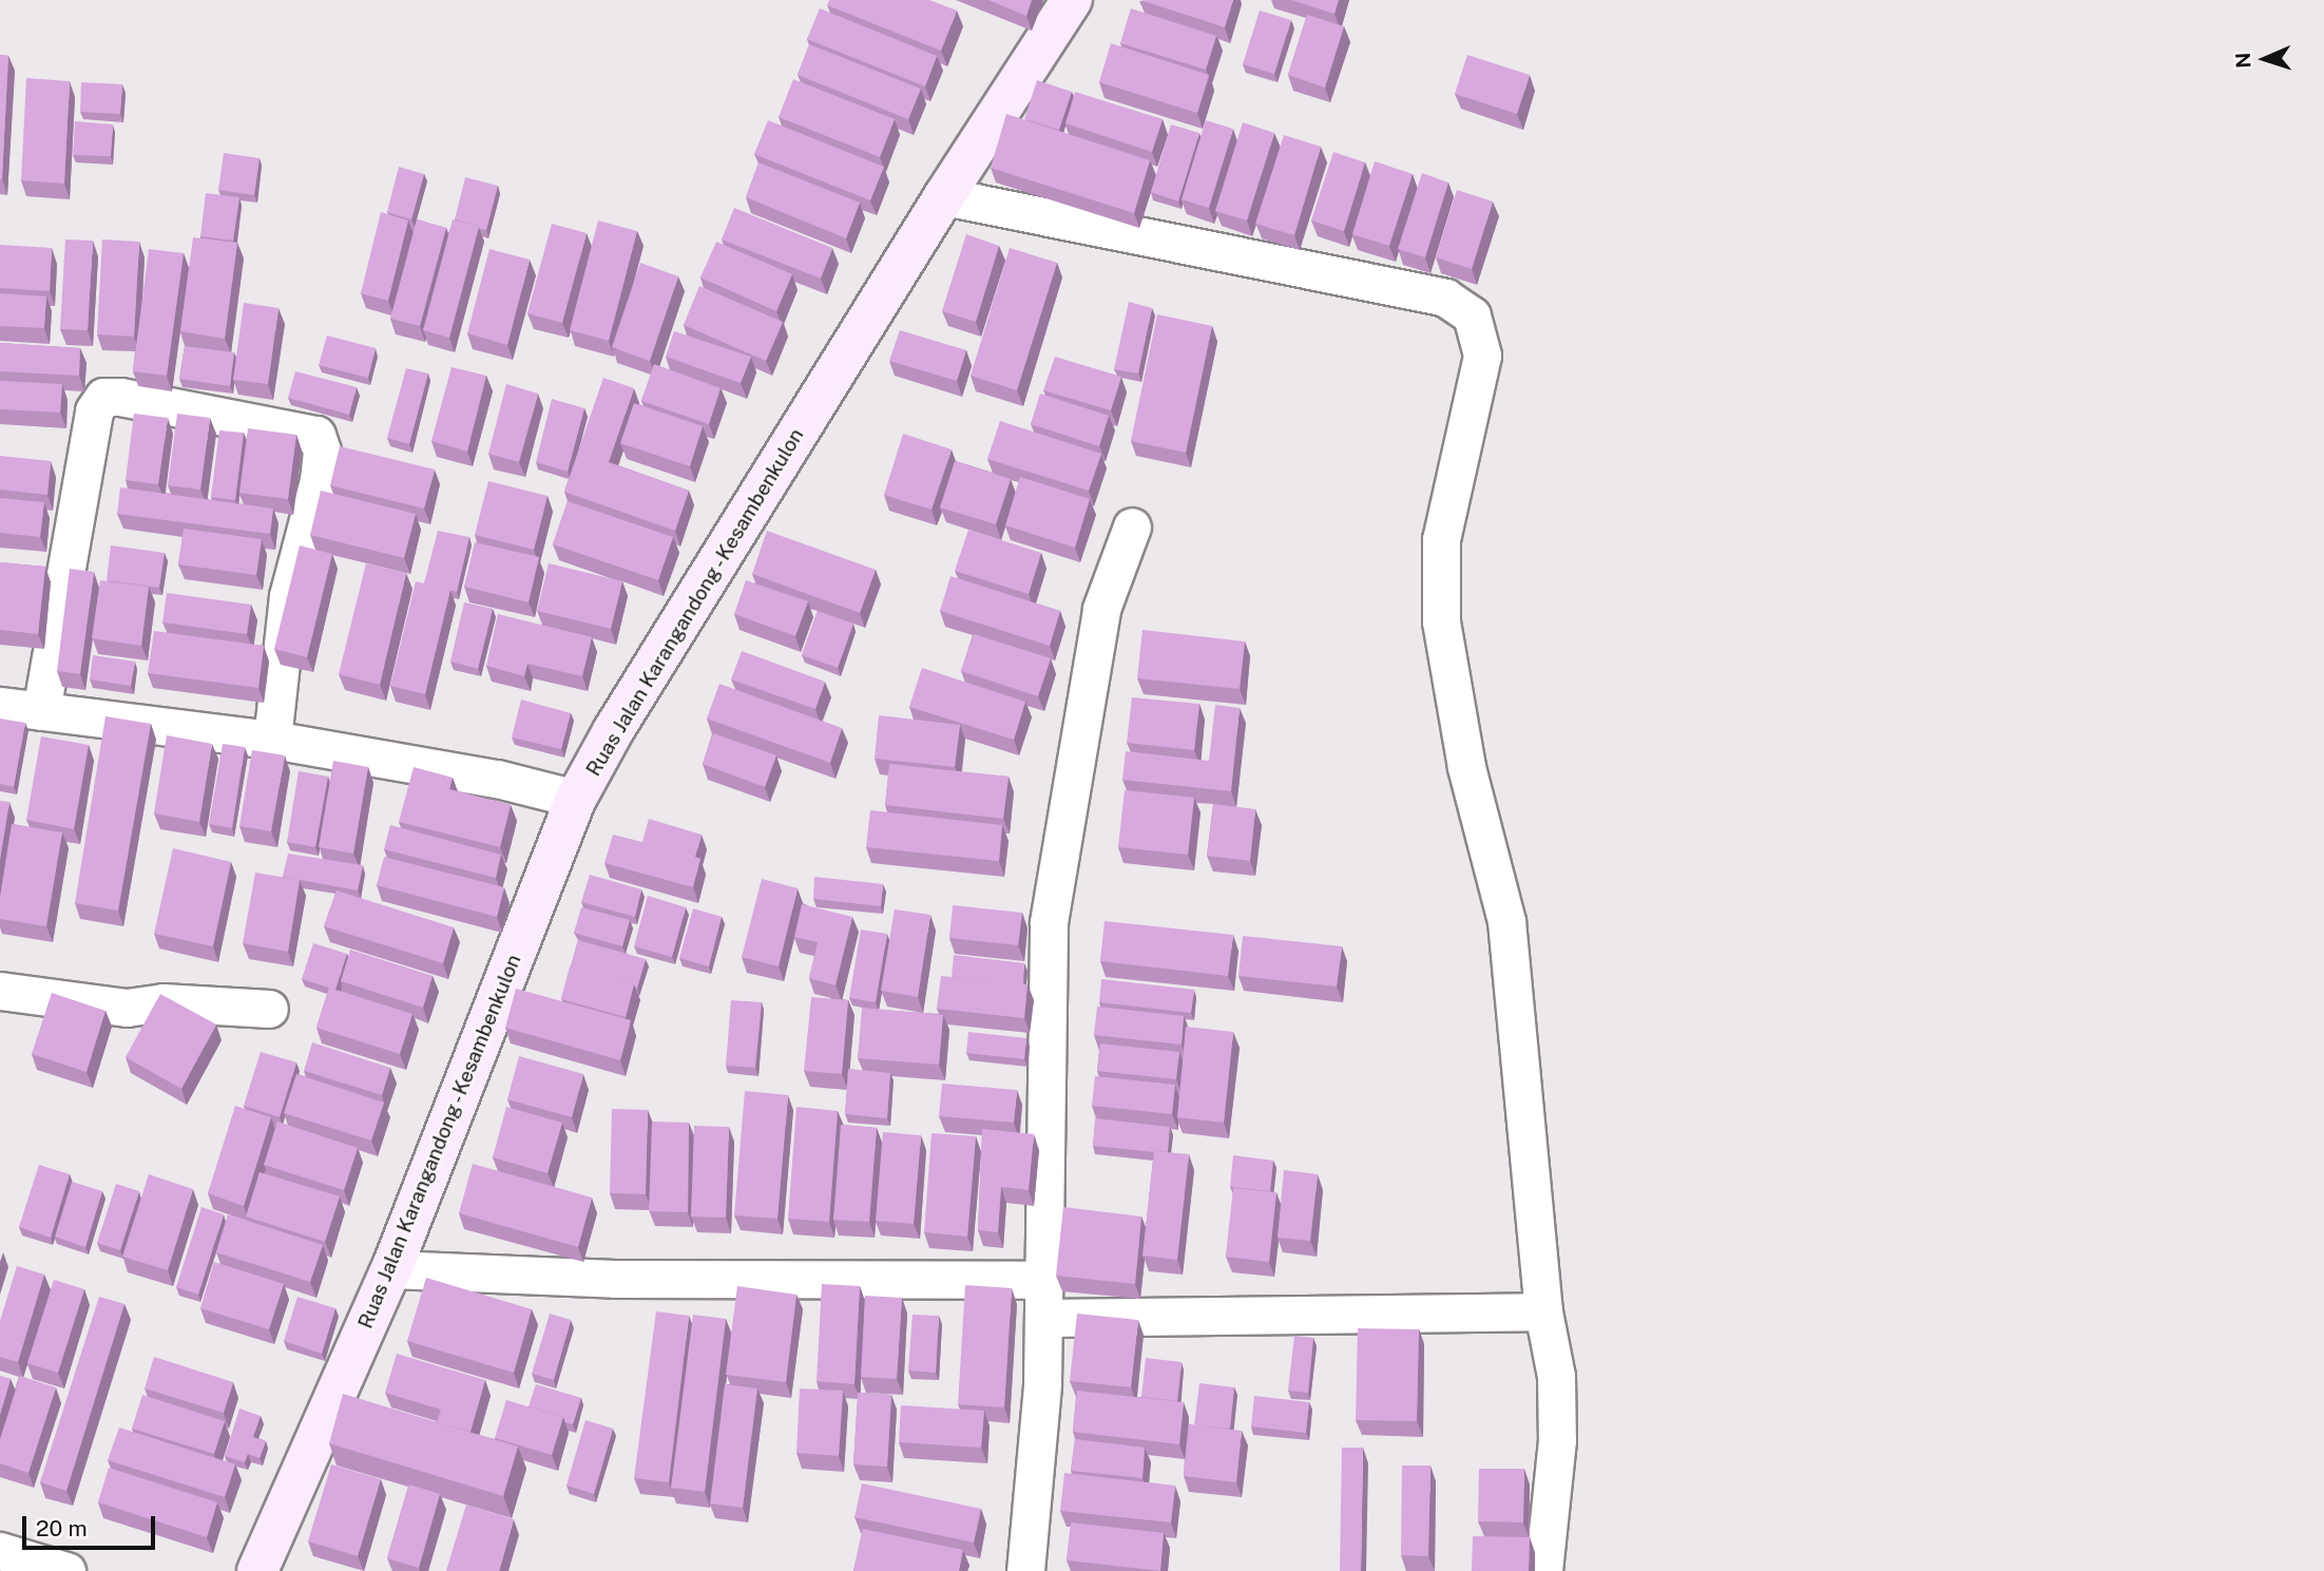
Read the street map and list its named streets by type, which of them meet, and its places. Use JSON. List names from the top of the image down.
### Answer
{
  "streets": {
    "main road": ["Ruas Jalan Karangandong - Kesambenkulon"]
  },
  "scale_bar": "20 m",
  "north": "left"
}
